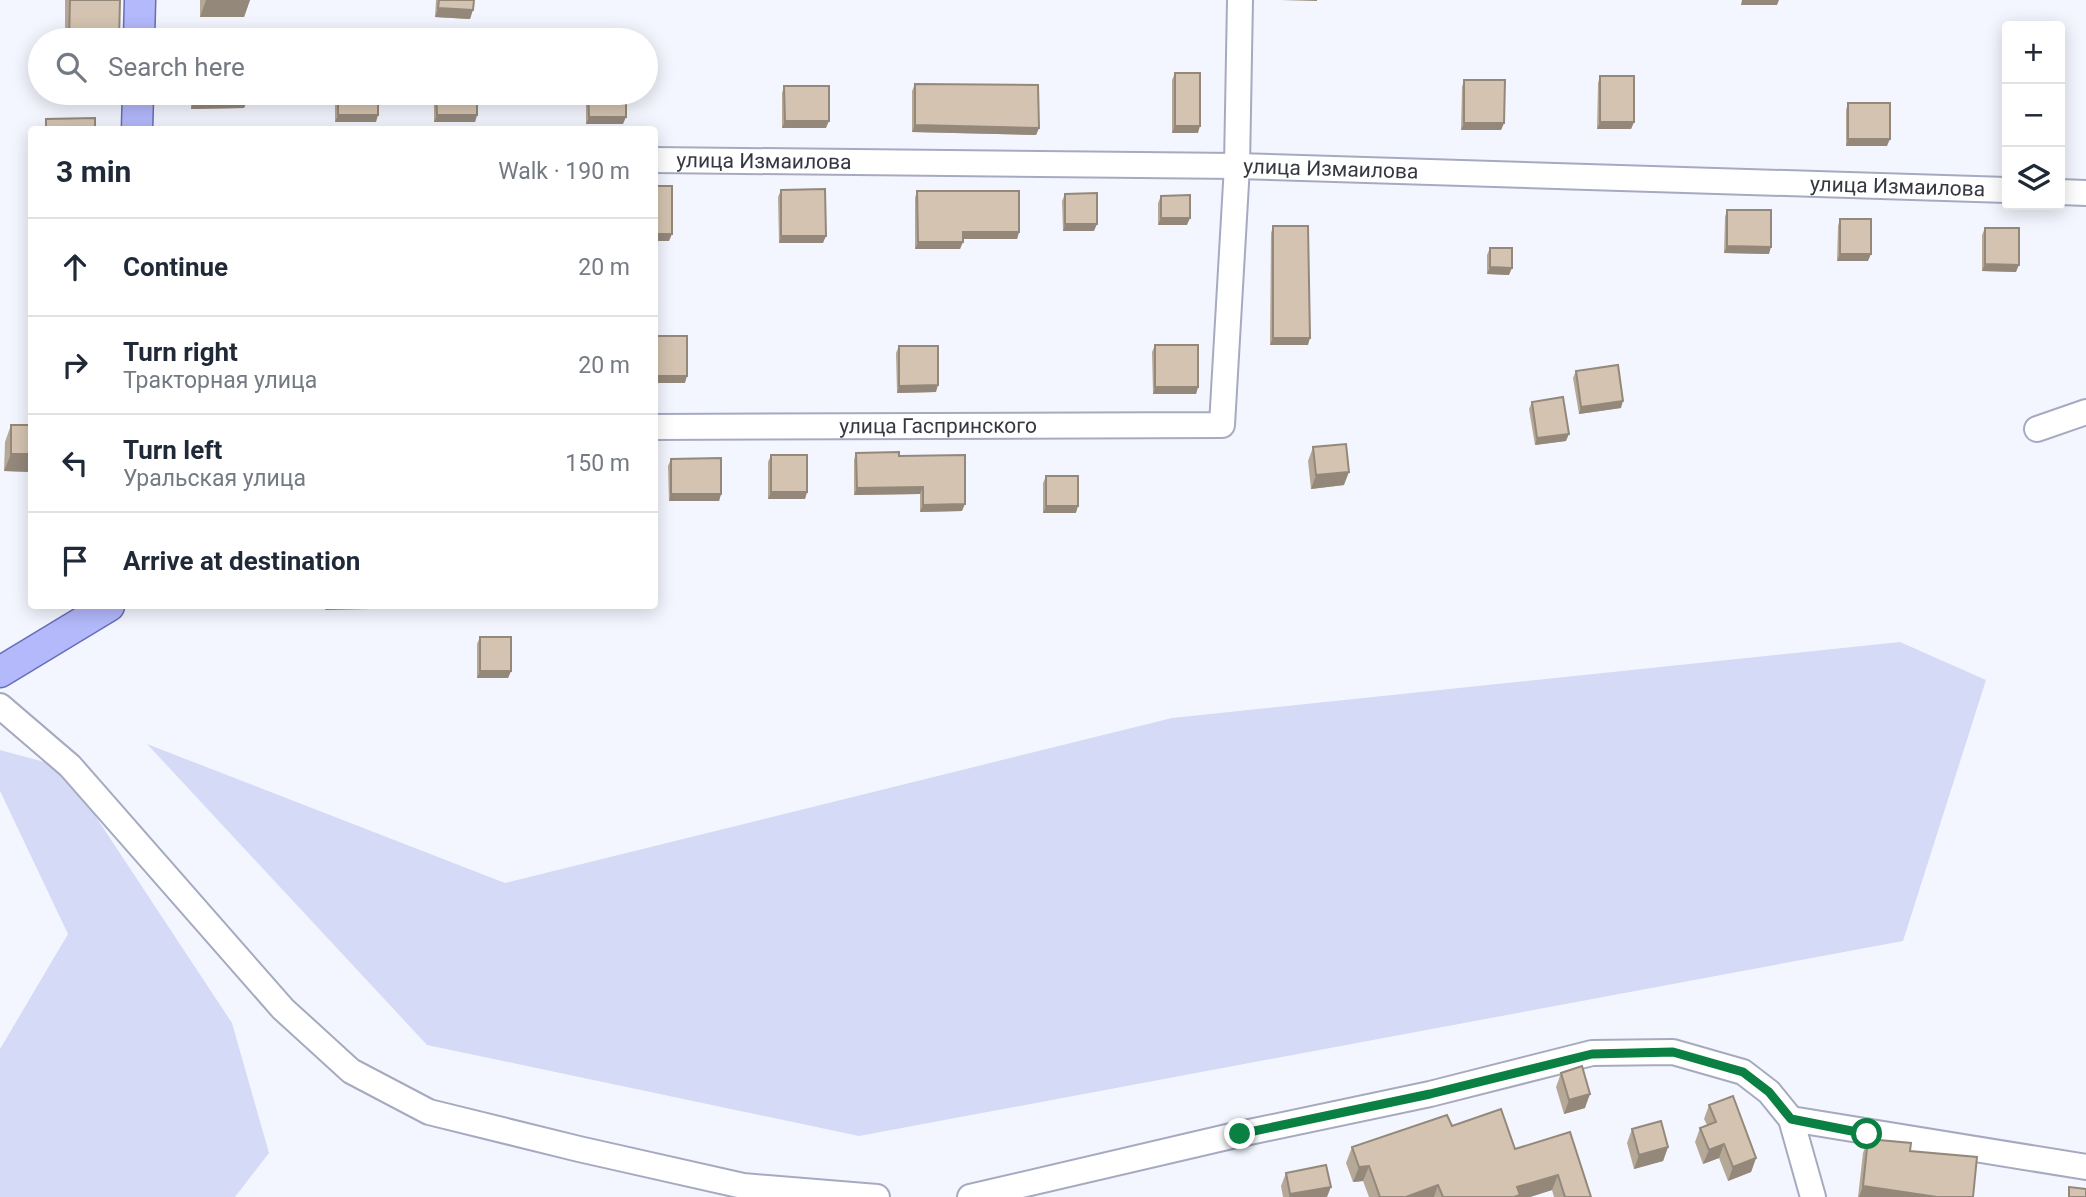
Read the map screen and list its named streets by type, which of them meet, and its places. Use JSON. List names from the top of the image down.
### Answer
{
  "streets": {
    "street": ["улица Измаилова", "улица Гаспринского"]
  },
  "crossings": [
    ["улица Измаилова", "улица Гаспринского"]
  ],
  "page": {
    "map_buttons": ["+", "−"],
    "search": "Search here",
    "heading": ["3 min", "Walk · 190 m"],
    "list": [
      ["Continue", "20 m"],
      ["Turn right", "Тракторная улица", "20 m"],
      ["Turn left", "Уральская улица", "150 m"],
      "Arrive at destination"
    ]
  }
}
